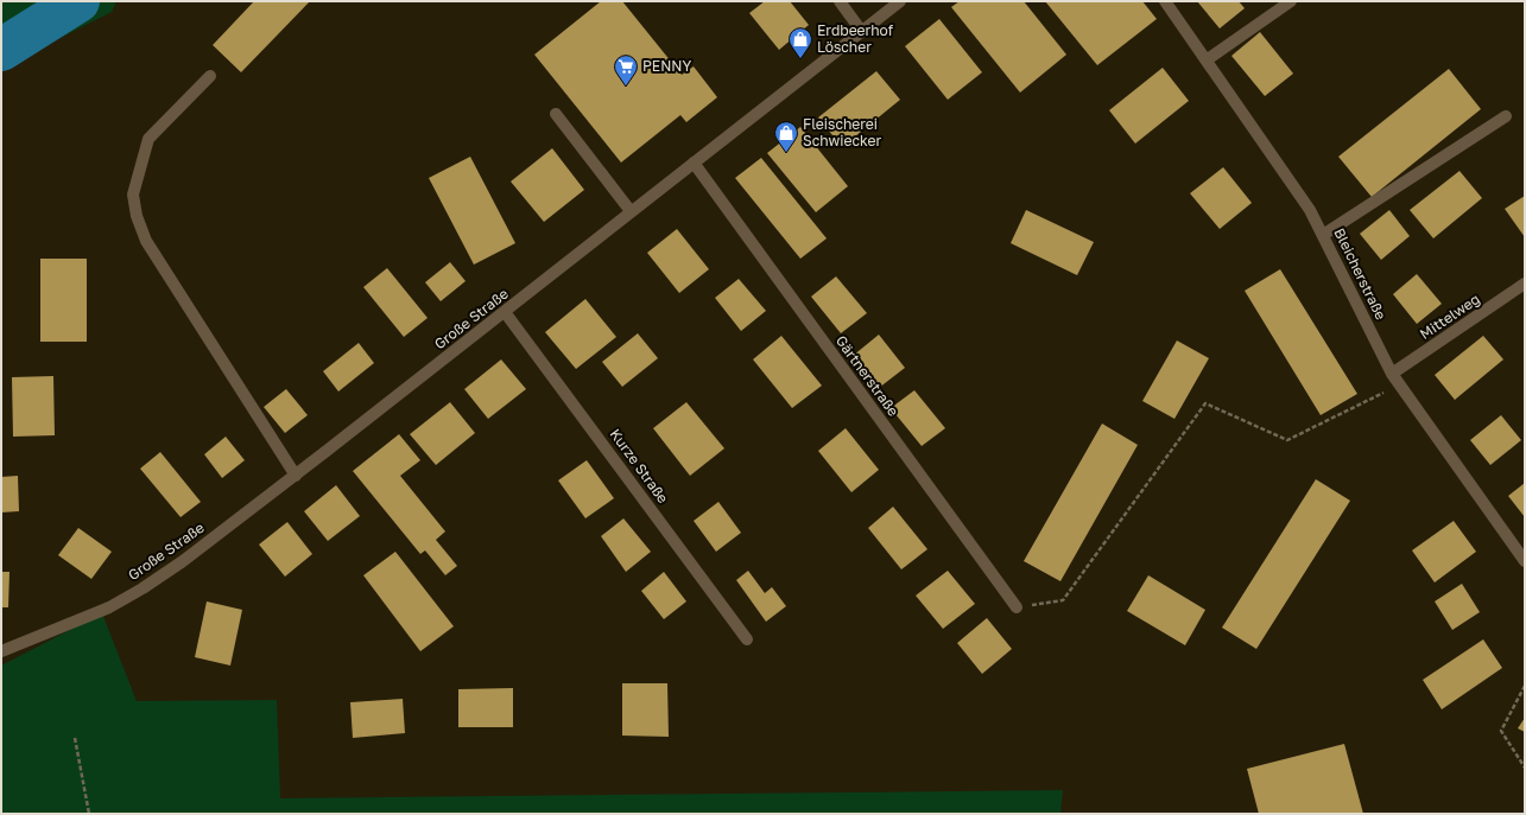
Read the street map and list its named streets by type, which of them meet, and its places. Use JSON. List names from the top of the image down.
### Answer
{
  "streets": {
    "street": [
      "Bleicherstraße",
      "Mittelweg",
      "Große Straße",
      "Gärtnerstraße",
      "Kurze Straße"
    ]
  },
  "crossings": [
    ["Bleicherstraße", "Mittelweg"],
    ["Große Straße", "Gärtnerstraße"],
    ["Große Straße", "Kurze Straße"]
  ],
  "places": {
    "shop": ["Erdbeerhof Löscher", "Fleischerei Schwiecker"],
    "supermarket": ["PENNY"]
  }
}
